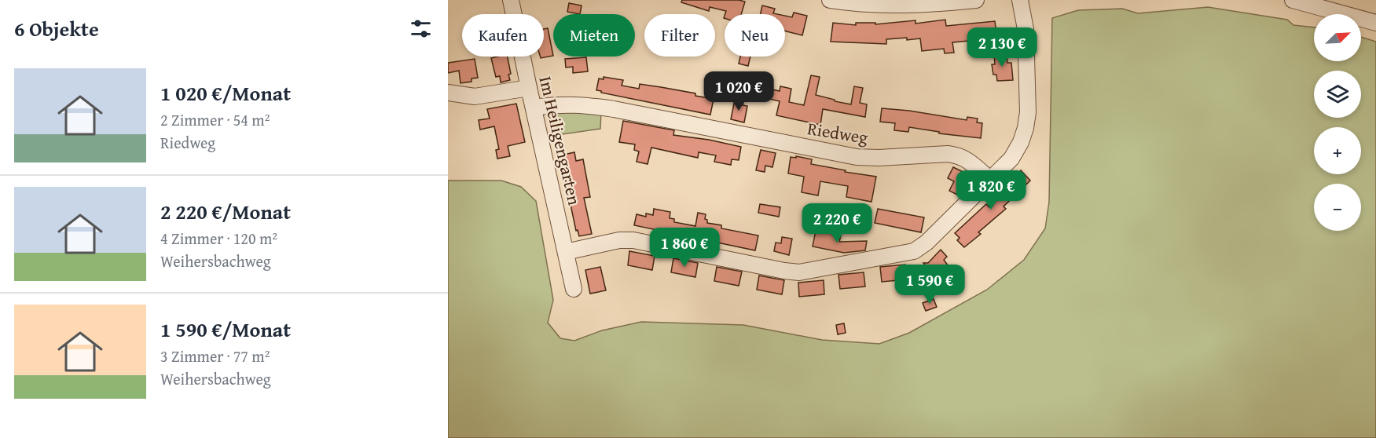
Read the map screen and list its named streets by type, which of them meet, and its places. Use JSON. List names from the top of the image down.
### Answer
{
  "streets": {
    "street": ["Riedweg", "Im Heiligengarten"]
  },
  "crossings": [
    ["Riedweg", "Im Heiligengarten"]
  ],
  "north": "top right",
  "page": {
    "heading": "6 Objekte",
    "map_buttons": ["+", "−"],
    "chip": [
      "Kaufen",
      "Mieten",
      "Filter",
      "Neu"
    ],
    "price": [
      "2 130 €",
      "1 020 €",
      "1 820 €",
      "2 220 €",
      "1 860 €",
      "1 590 €"
    ],
    "list": [
      {
        "name": "1 020 €/Monat",
        "note": "2 Zimmer · 54 m² · Riedweg"
      },
      {
        "name": "2 220 €/Monat",
        "note": "4 Zimmer · 120 m² · Weihersbachweg"
      },
      {
        "name": "1 590 €/Monat",
        "note": "3 Zimmer · 77 m² · Weihersbachweg"
      }
    ]
  }
}
